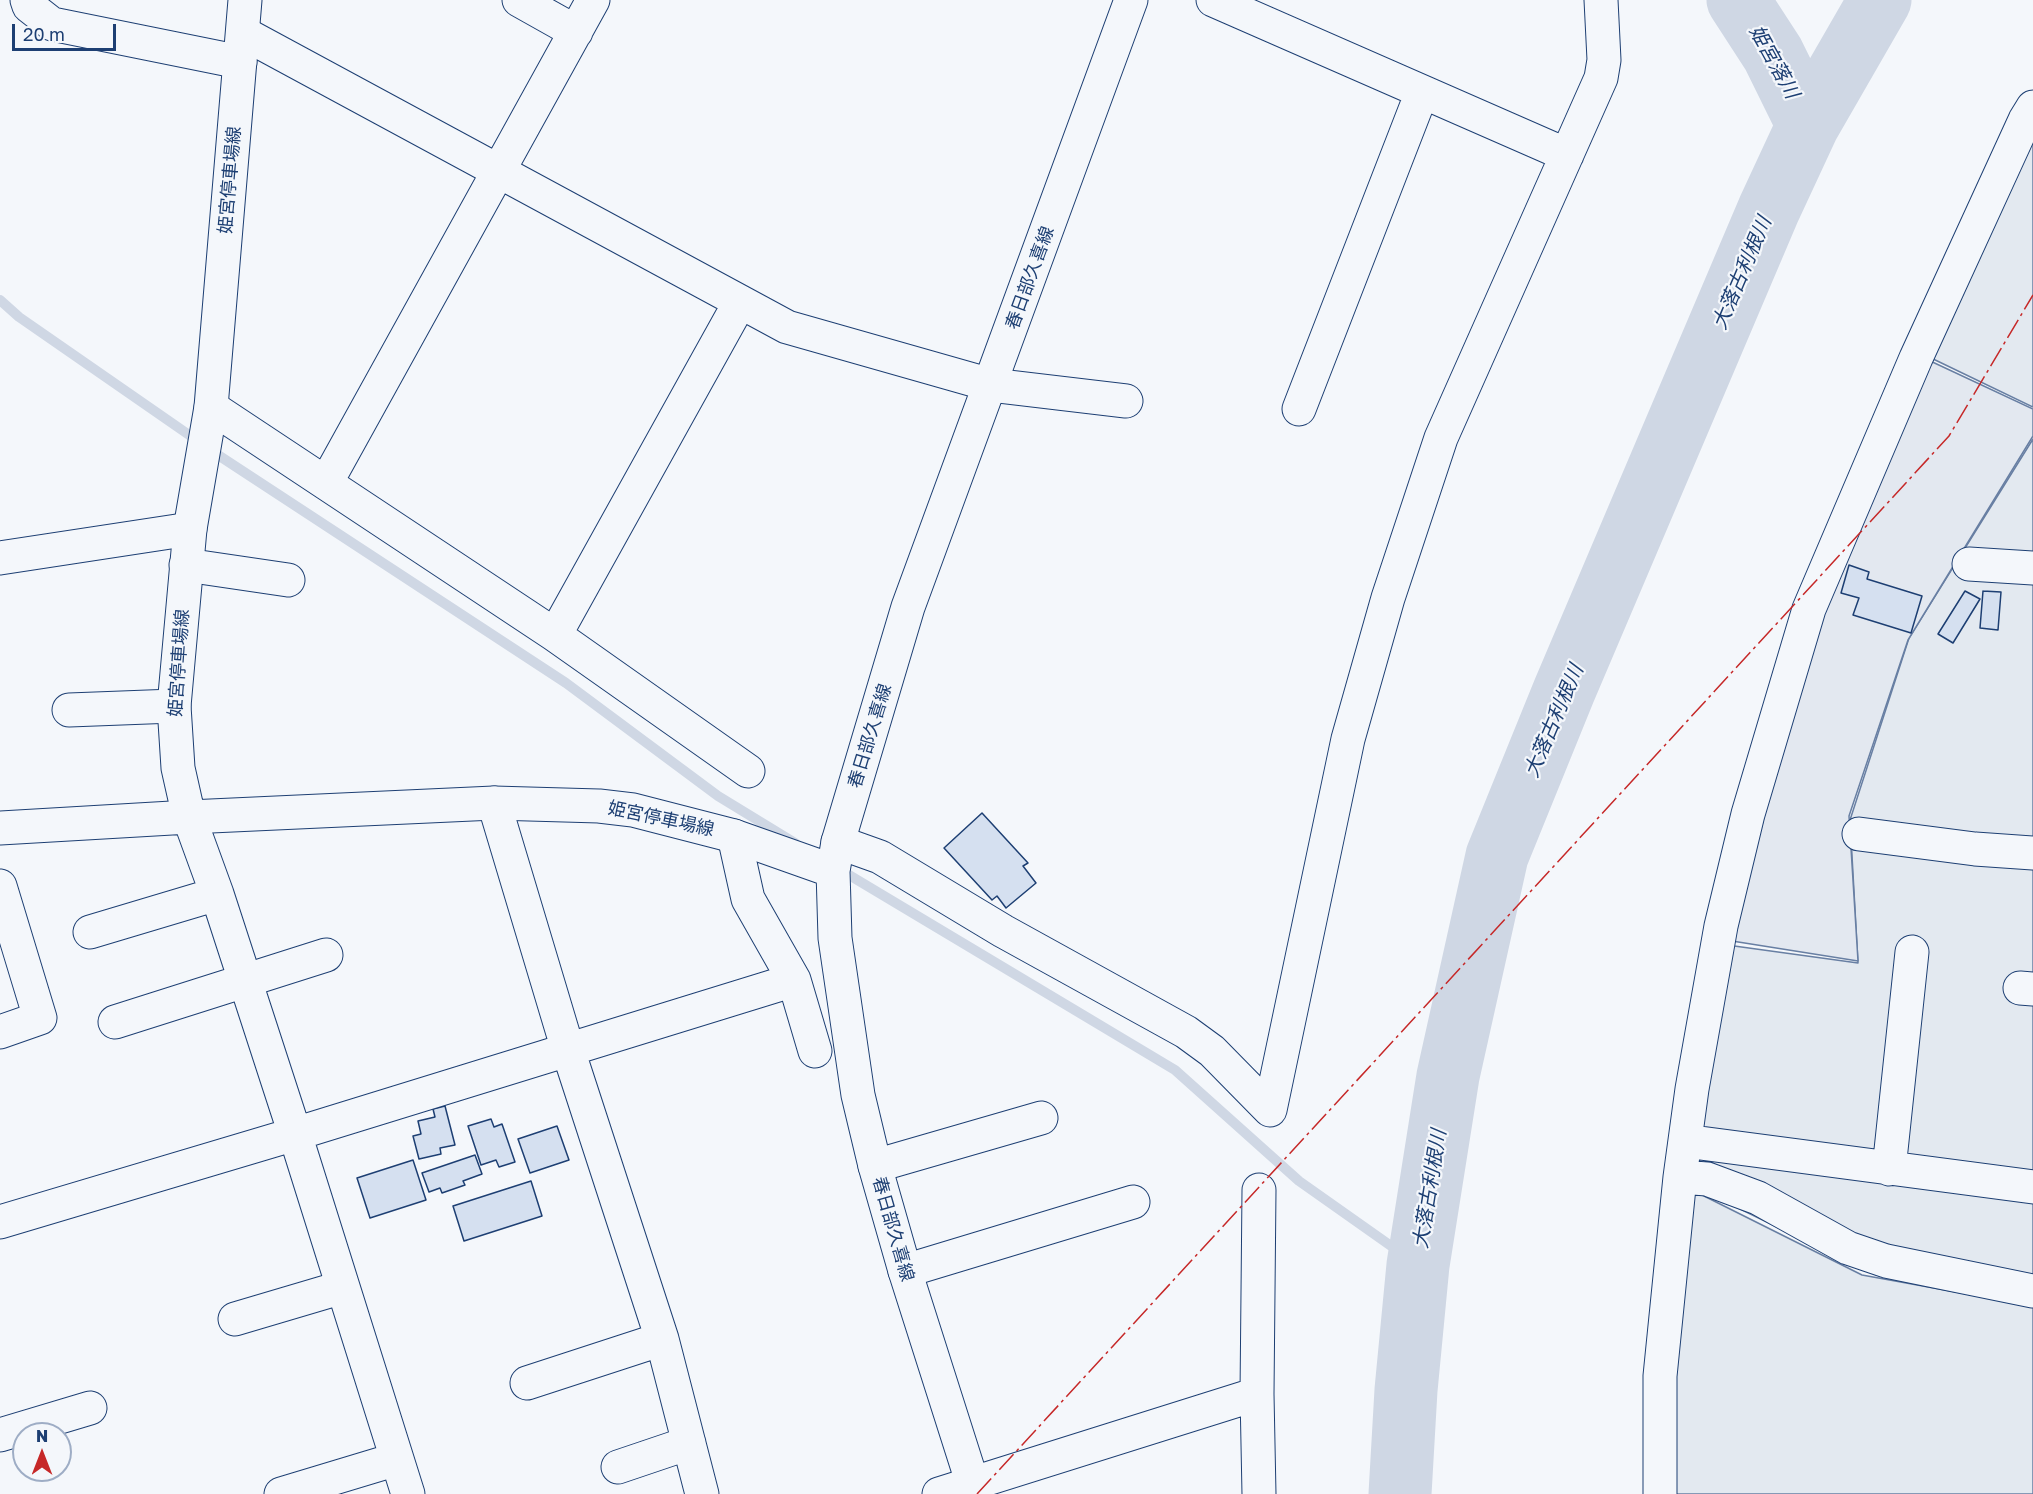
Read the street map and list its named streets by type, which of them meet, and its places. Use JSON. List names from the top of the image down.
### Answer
{
  "streets": {
    "street": ["姫宮停車場線", "春日部久喜線"]
  },
  "crossings": [
    ["姫宮停車場線", "春日部久喜線"]
  ],
  "water": ["姫宮落川", "大落古利根川"],
  "scale_bar": "20 m",
  "north": "top"
}
